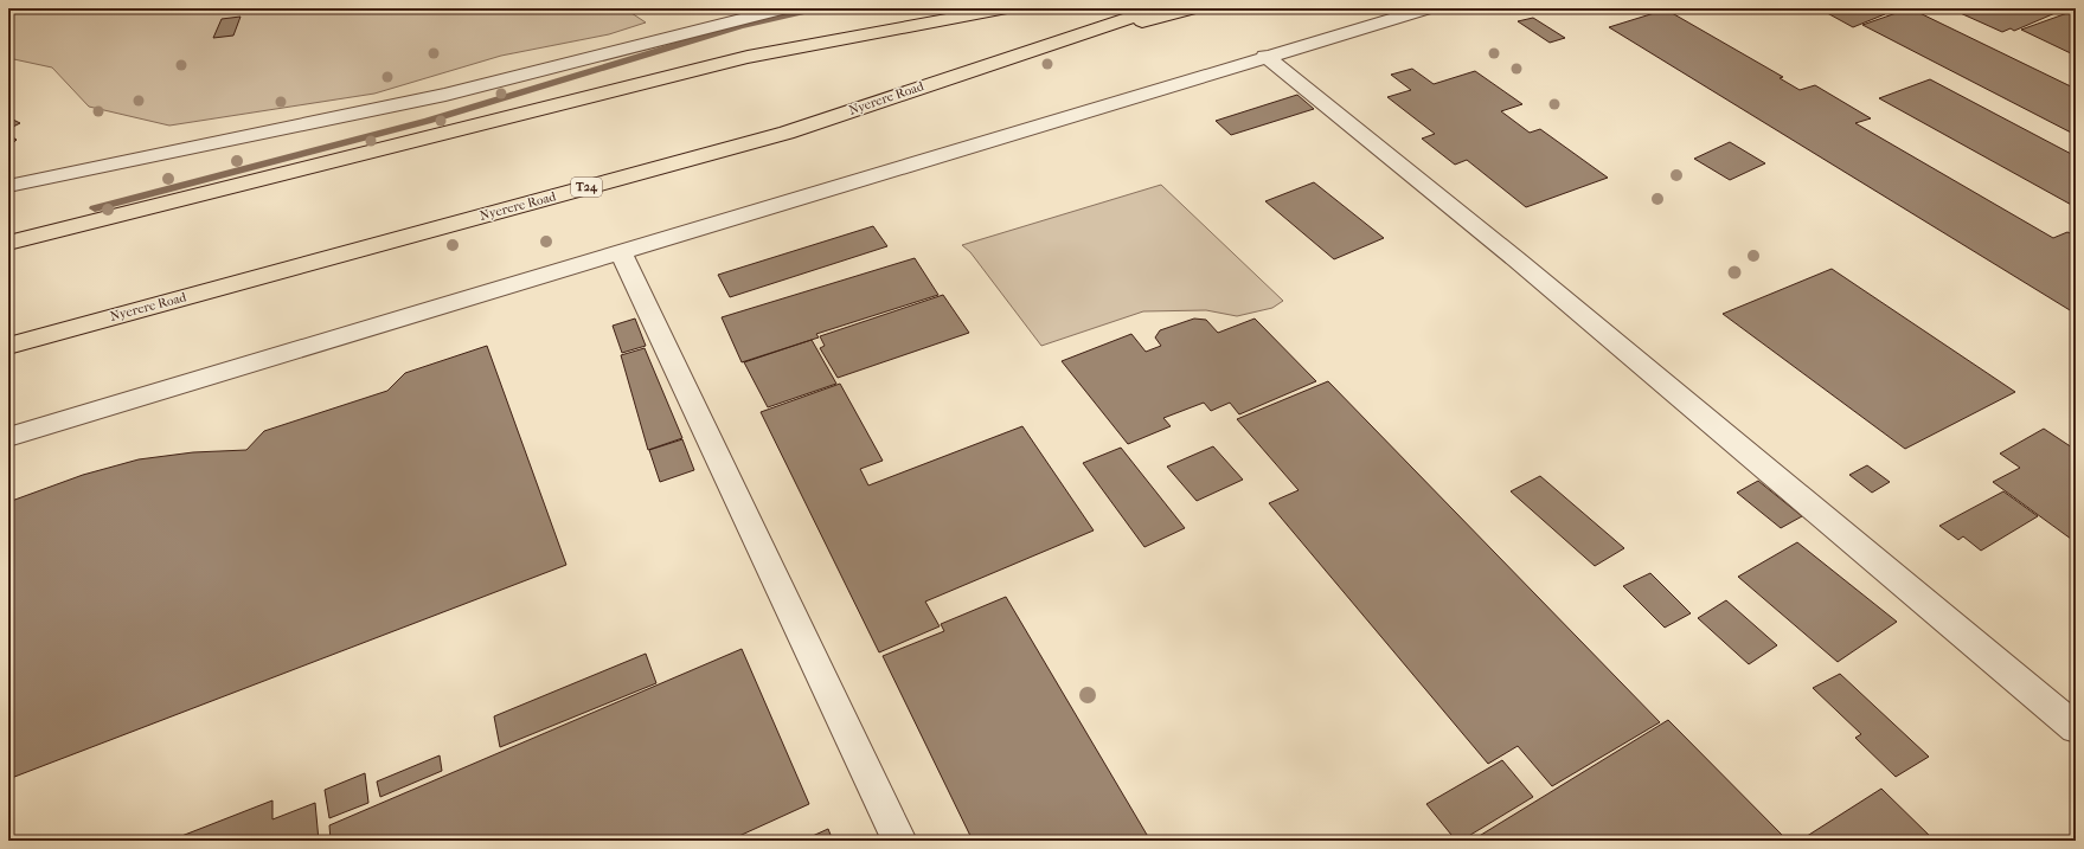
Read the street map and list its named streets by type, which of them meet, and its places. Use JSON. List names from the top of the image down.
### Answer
{
  "streets": {
    "highway": ["Nyerere Road", "T24"]
  }
}
